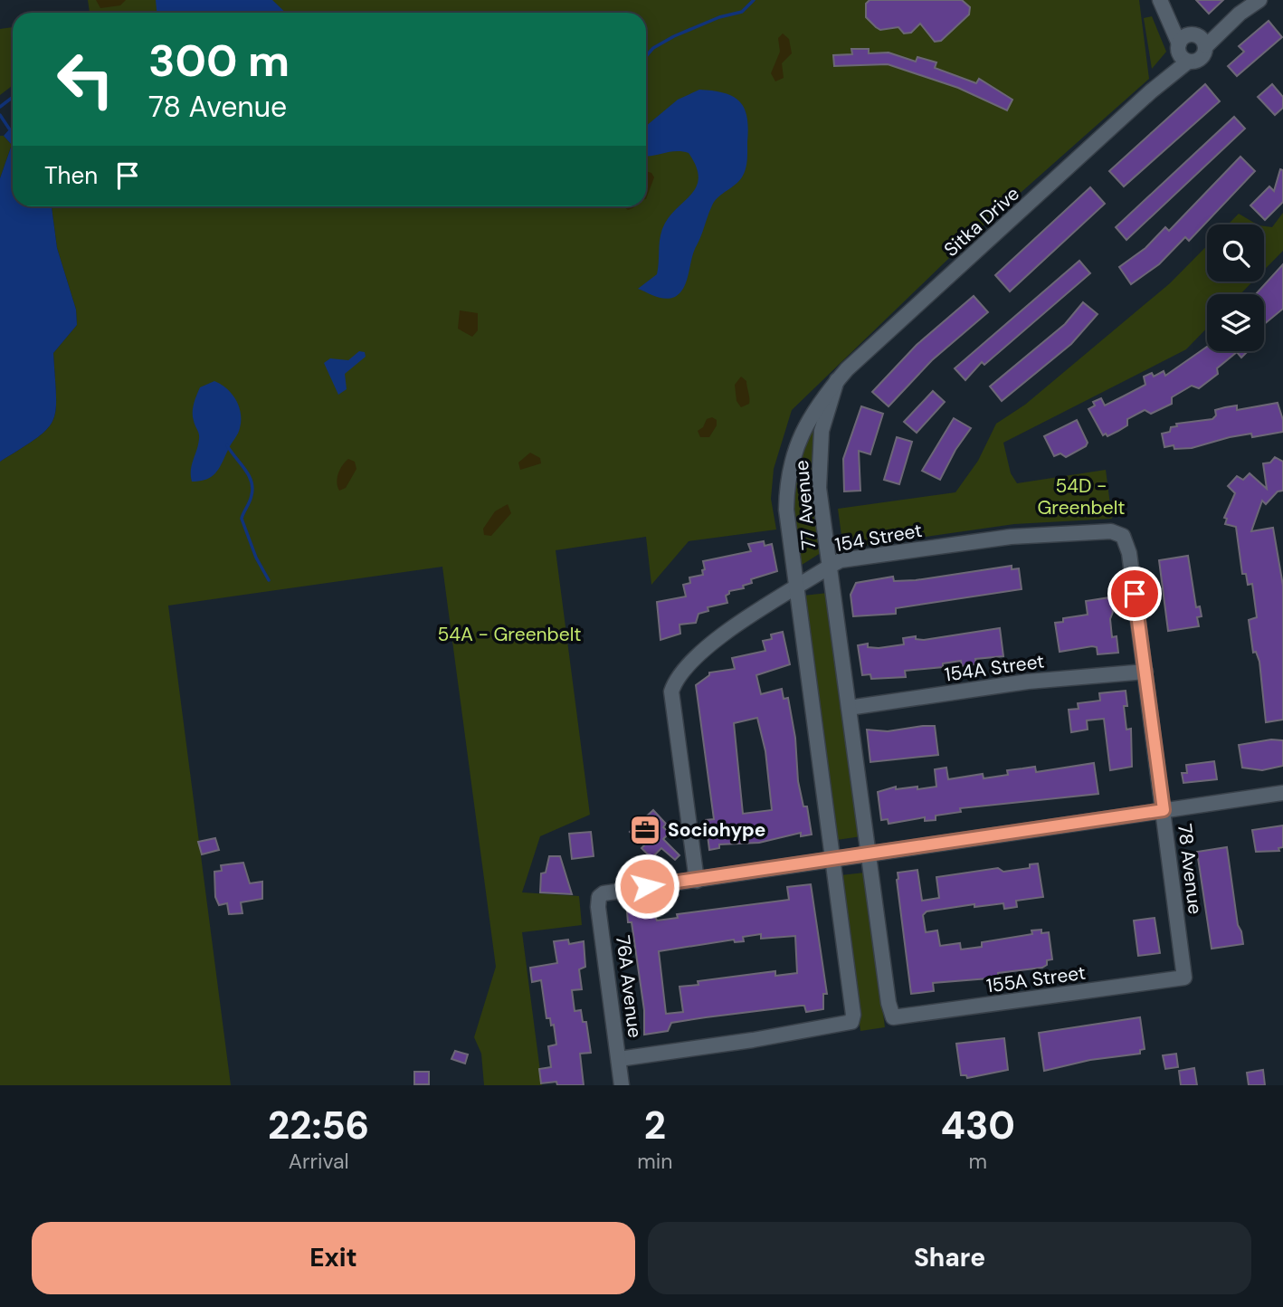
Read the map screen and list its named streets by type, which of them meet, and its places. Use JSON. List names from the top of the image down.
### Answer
{
  "streets": {
    "street": [
      "Sitka Drive",
      "77 Avenue",
      "154 Street",
      "154A Street",
      "78 Avenue",
      "155A Street",
      "76A Avenue"
    ]
  },
  "crossings": [
    ["Sitka Drive", "77 Avenue"],
    ["77 Avenue", "154 Street"],
    ["77 Avenue", "154A Street"],
    ["77 Avenue", "155A Street"],
    ["77 Avenue", "76A Avenue"],
    ["154 Street", "78 Avenue"],
    ["154 Street", "76A Avenue"],
    ["154A Street", "78 Avenue"],
    ["78 Avenue", "155A Street"]
  ],
  "parks": ["54D - Greenbelt", "54A - Greenbelt"],
  "places": {
    "office": ["Sociohype"]
  },
  "page": {
    "turn": ["300 m", "78 Avenue"],
    "then": "Then",
    "eta": [
      "22:56",
      "Arrival",
      "2",
      "min",
      "430",
      "m"
    ],
    "buttons": ["Exit", "Share"]
  }
}
